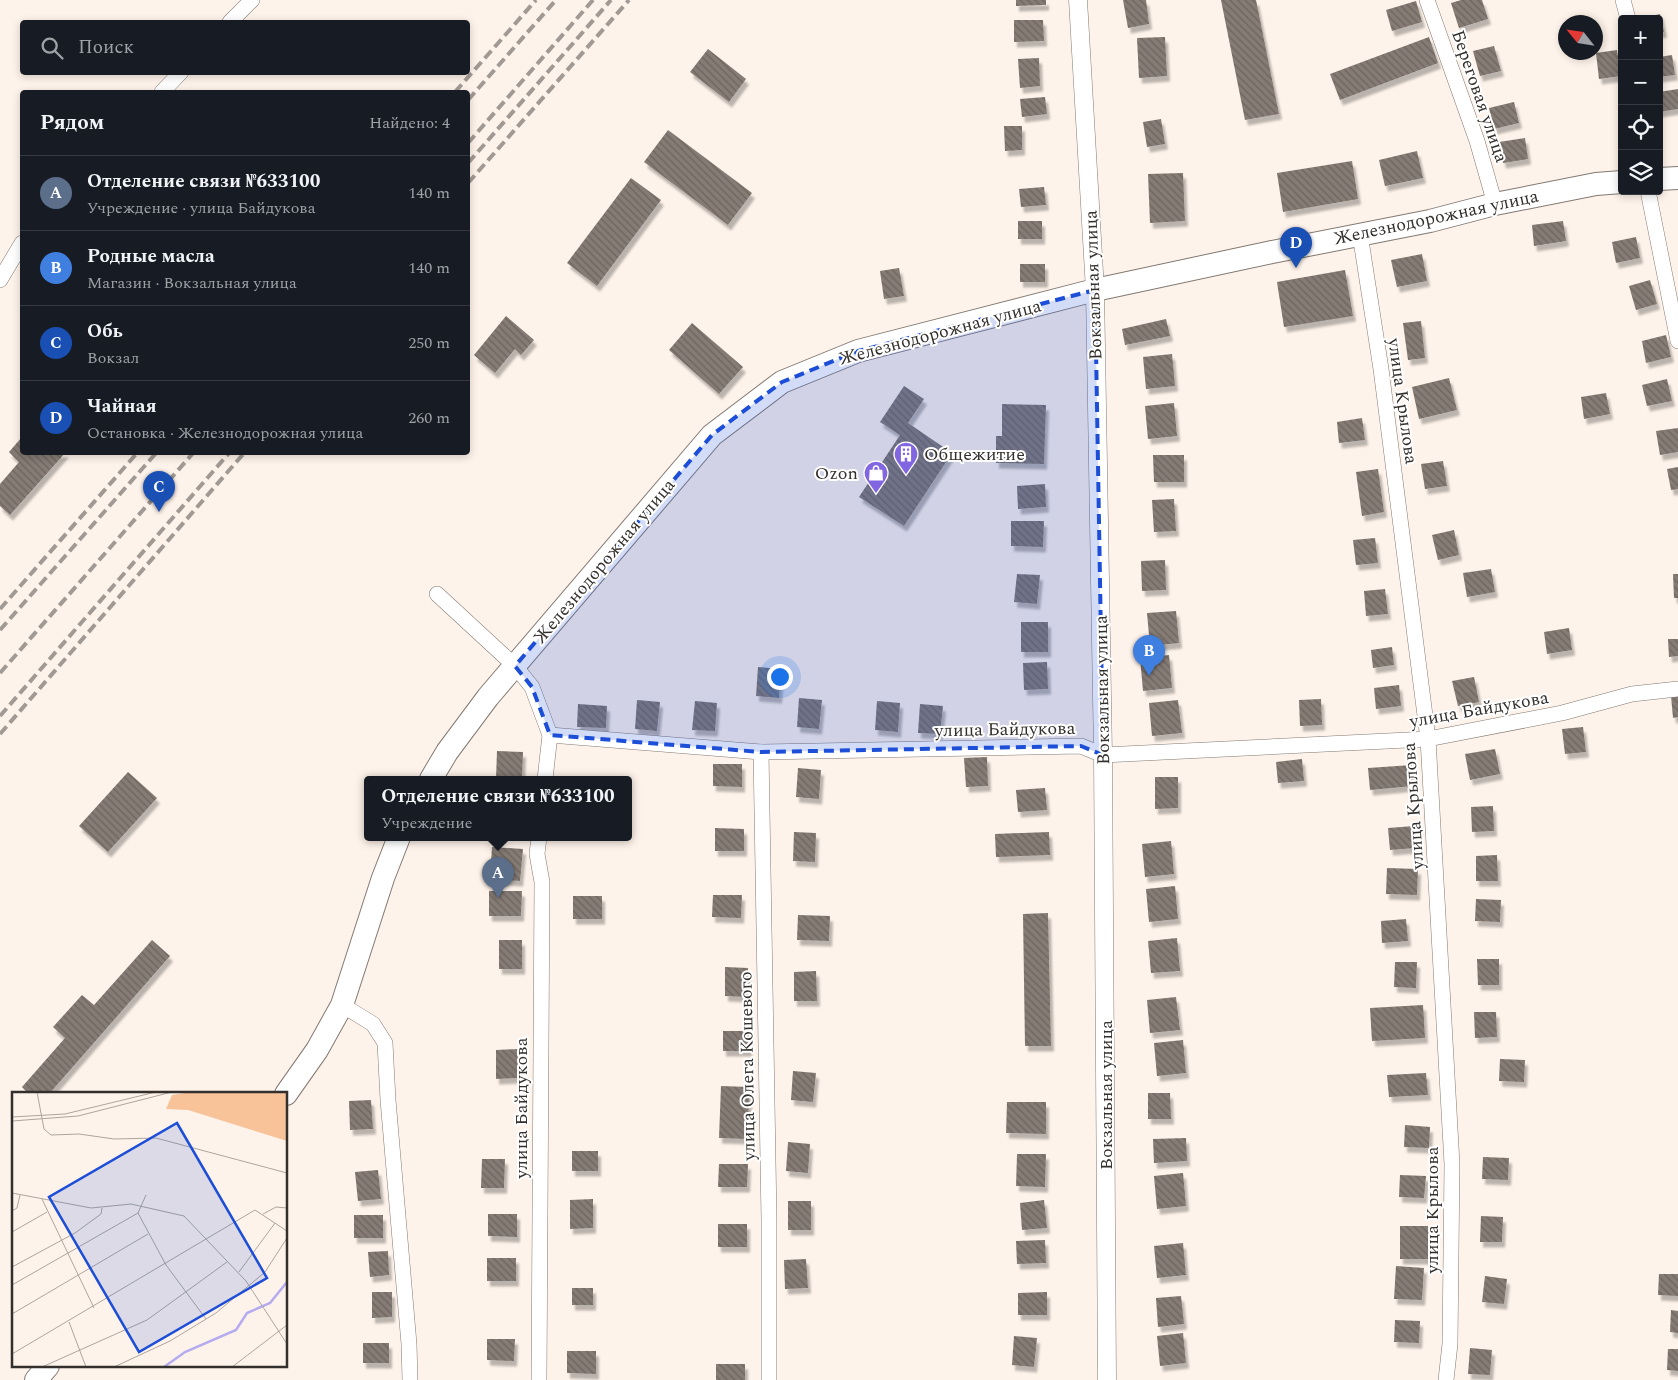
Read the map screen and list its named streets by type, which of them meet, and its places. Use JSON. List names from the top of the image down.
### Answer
{
  "streets": {
    "main road": ["Железнодорожная улица"],
    "street": [
      "Береговая улица",
      "Вокзальная улица",
      "улица Крылова",
      "улица Байдукова",
      "улица Олега Кошевого"
    ]
  },
  "crossings": [
    ["Береговая улица", "Железнодорожная улица"],
    ["Железнодорожная улица", "Вокзальная улица"],
    ["Железнодорожная улица", "улица Крылова"],
    ["Вокзальная улица", "улица Байдукова"],
    ["улица Крылова", "улица Байдукова"],
    ["улица Байдукова", "улица Олега Кошевого"]
  ],
  "places": {
    "building": ["Общежитие"],
    "shop": ["Ozon"]
  },
  "north": "top left",
  "page": {
    "map_buttons": ["+", "−"],
    "search": "Поиск",
    "heading": ["Рядом", "Найдено: 4"],
    "list": [
      {
        "mark": "A",
        "name": "Отделение связи №633100",
        "note": "Учреждение · улица Байдукова",
        "value": "140 m"
      },
      {
        "mark": "B",
        "name": "Родные масла",
        "note": "Магазин · Вокзальная улица",
        "value": "140 m"
      },
      {
        "mark": "C",
        "name": "Обь",
        "note": "Вокзал",
        "value": "250 m"
      },
      {
        "mark": "D",
        "name": "Чайная",
        "note": "Остановка · Железнодорожная улица",
        "value": "260 m"
      }
    ],
    "pins": [
      "D",
      "C",
      "B",
      "A"
    ],
    "popup": ["Отделение связи №633100", "Учреждение"]
  }
}
